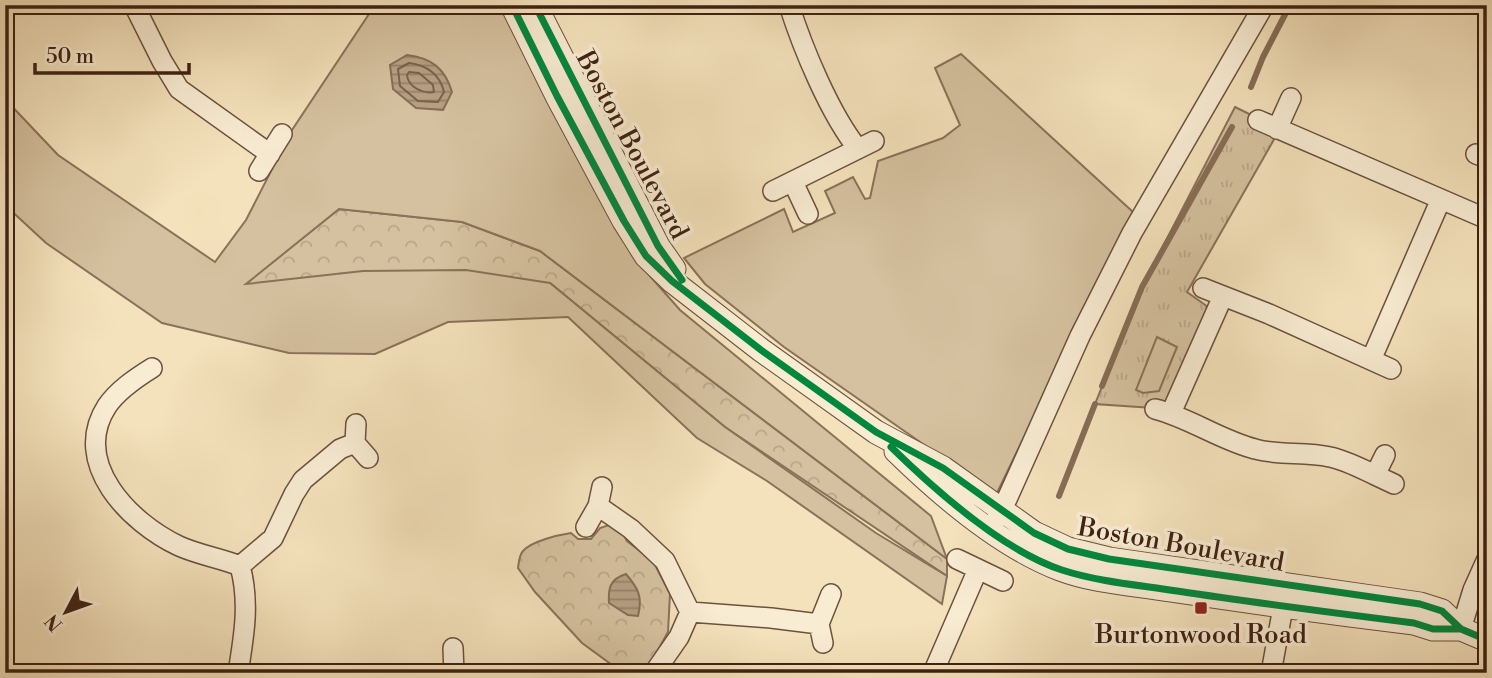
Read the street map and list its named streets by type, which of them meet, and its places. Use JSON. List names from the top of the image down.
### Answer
{
  "streets": {
    "street": ["Boston Boulevard"]
  },
  "places": {
    "transit": ["Burtonwood Road"]
  },
  "scale_bar": "50 m",
  "north": "bottom left"
}
